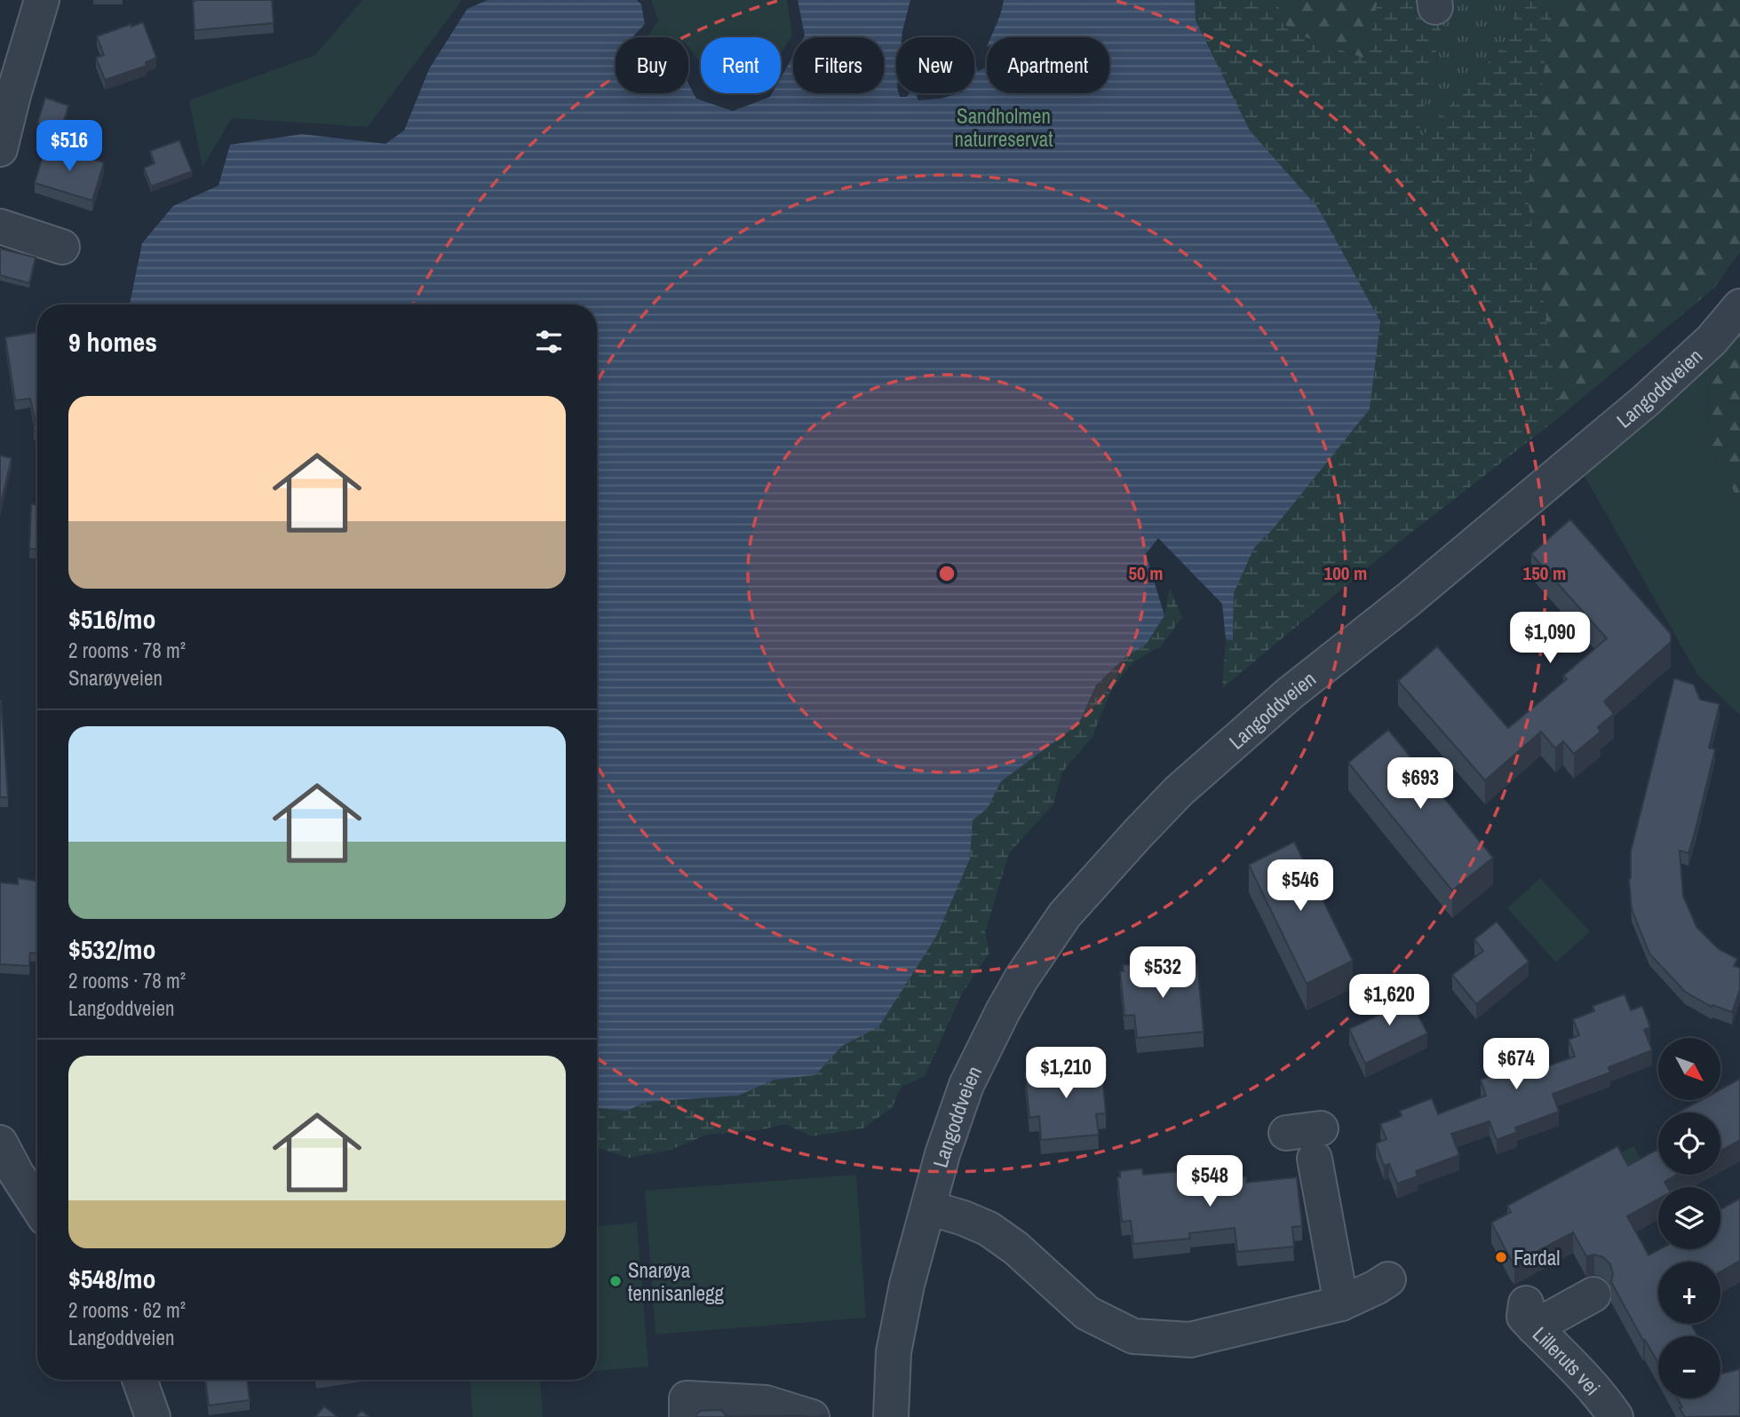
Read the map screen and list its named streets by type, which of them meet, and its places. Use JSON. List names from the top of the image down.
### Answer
{
  "streets": {
    "street": ["Langoddveien", "Lilleruts vei"]
  },
  "parks": ["Sandholmen naturreservat"],
  "places": ["Fardal", "Snarøya tennisanlegg"],
  "north": "bottom right",
  "page": {
    "chip": [
      "Buy",
      "Rent",
      "Filters",
      "New",
      "Apartment"
    ],
    "price": [
      "$516",
      "$1,090",
      "$693",
      "$546",
      "$532",
      "$1,620",
      "$674",
      "$1,210",
      "$548"
    ],
    "heading": "9 homes",
    "list": [
      {
        "name": "$516/mo",
        "note": "2 rooms · 78 m² · Snarøyveien"
      },
      {
        "name": "$532/mo",
        "note": "2 rooms · 78 m² · Langoddveien"
      },
      {
        "name": "$548/mo",
        "note": "2 rooms · 62 m² · Langoddveien"
      }
    ],
    "map_buttons": ["+", "−"]
  },
  "rings": ["50 m", "100 m", "150 m"]
}
